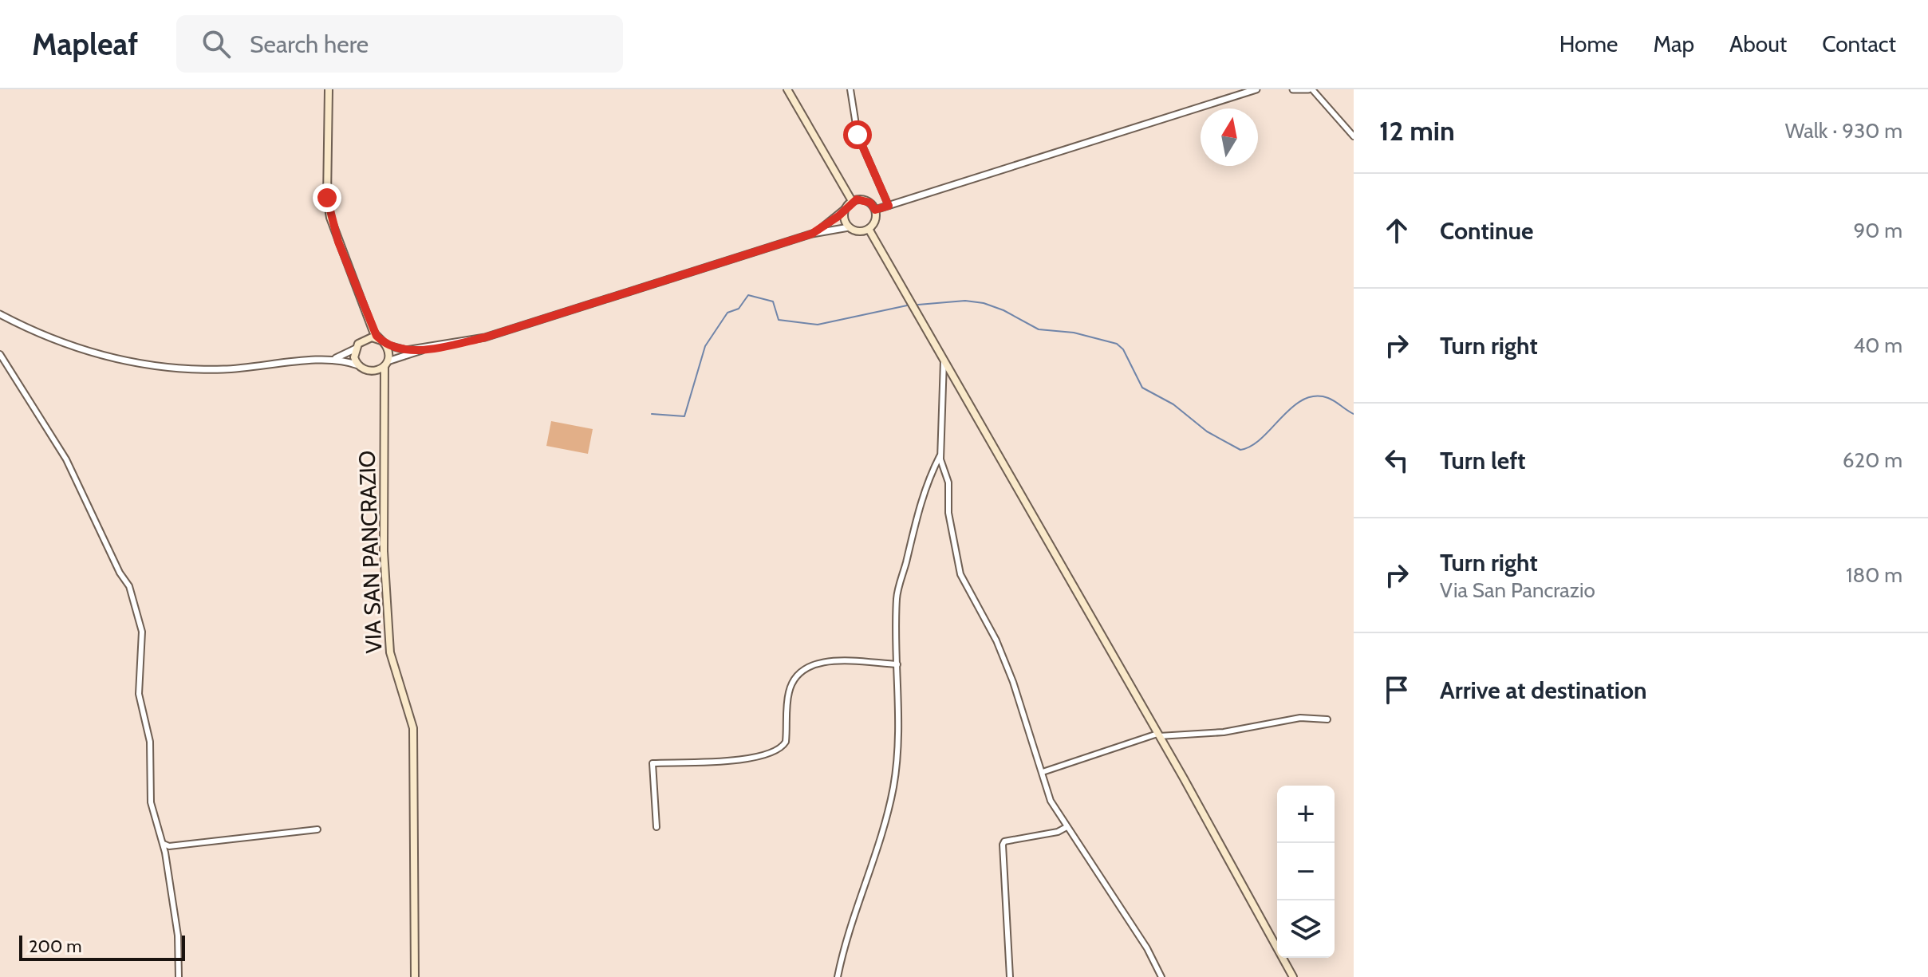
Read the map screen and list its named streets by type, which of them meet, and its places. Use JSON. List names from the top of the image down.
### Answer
{
  "streets": {
    "main road": ["VIA SAN PANCRAZIO"]
  },
  "scale_bar": "200 m",
  "north": "top",
  "page": {
    "header": "Mapleaf",
    "search": "Search here",
    "nav": [
      "Home",
      "Map",
      "About",
      "Contact"
    ],
    "heading": ["12 min", "Walk · 930 m"],
    "list": [
      ["Continue", "90 m"],
      ["Turn right", "40 m"],
      ["Turn left", "620 m"],
      ["Turn right", "Via San Pancrazio", "180 m"],
      "Arrive at destination"
    ],
    "map_buttons": ["+", "−"],
    "scale": "200 m"
  }
}
